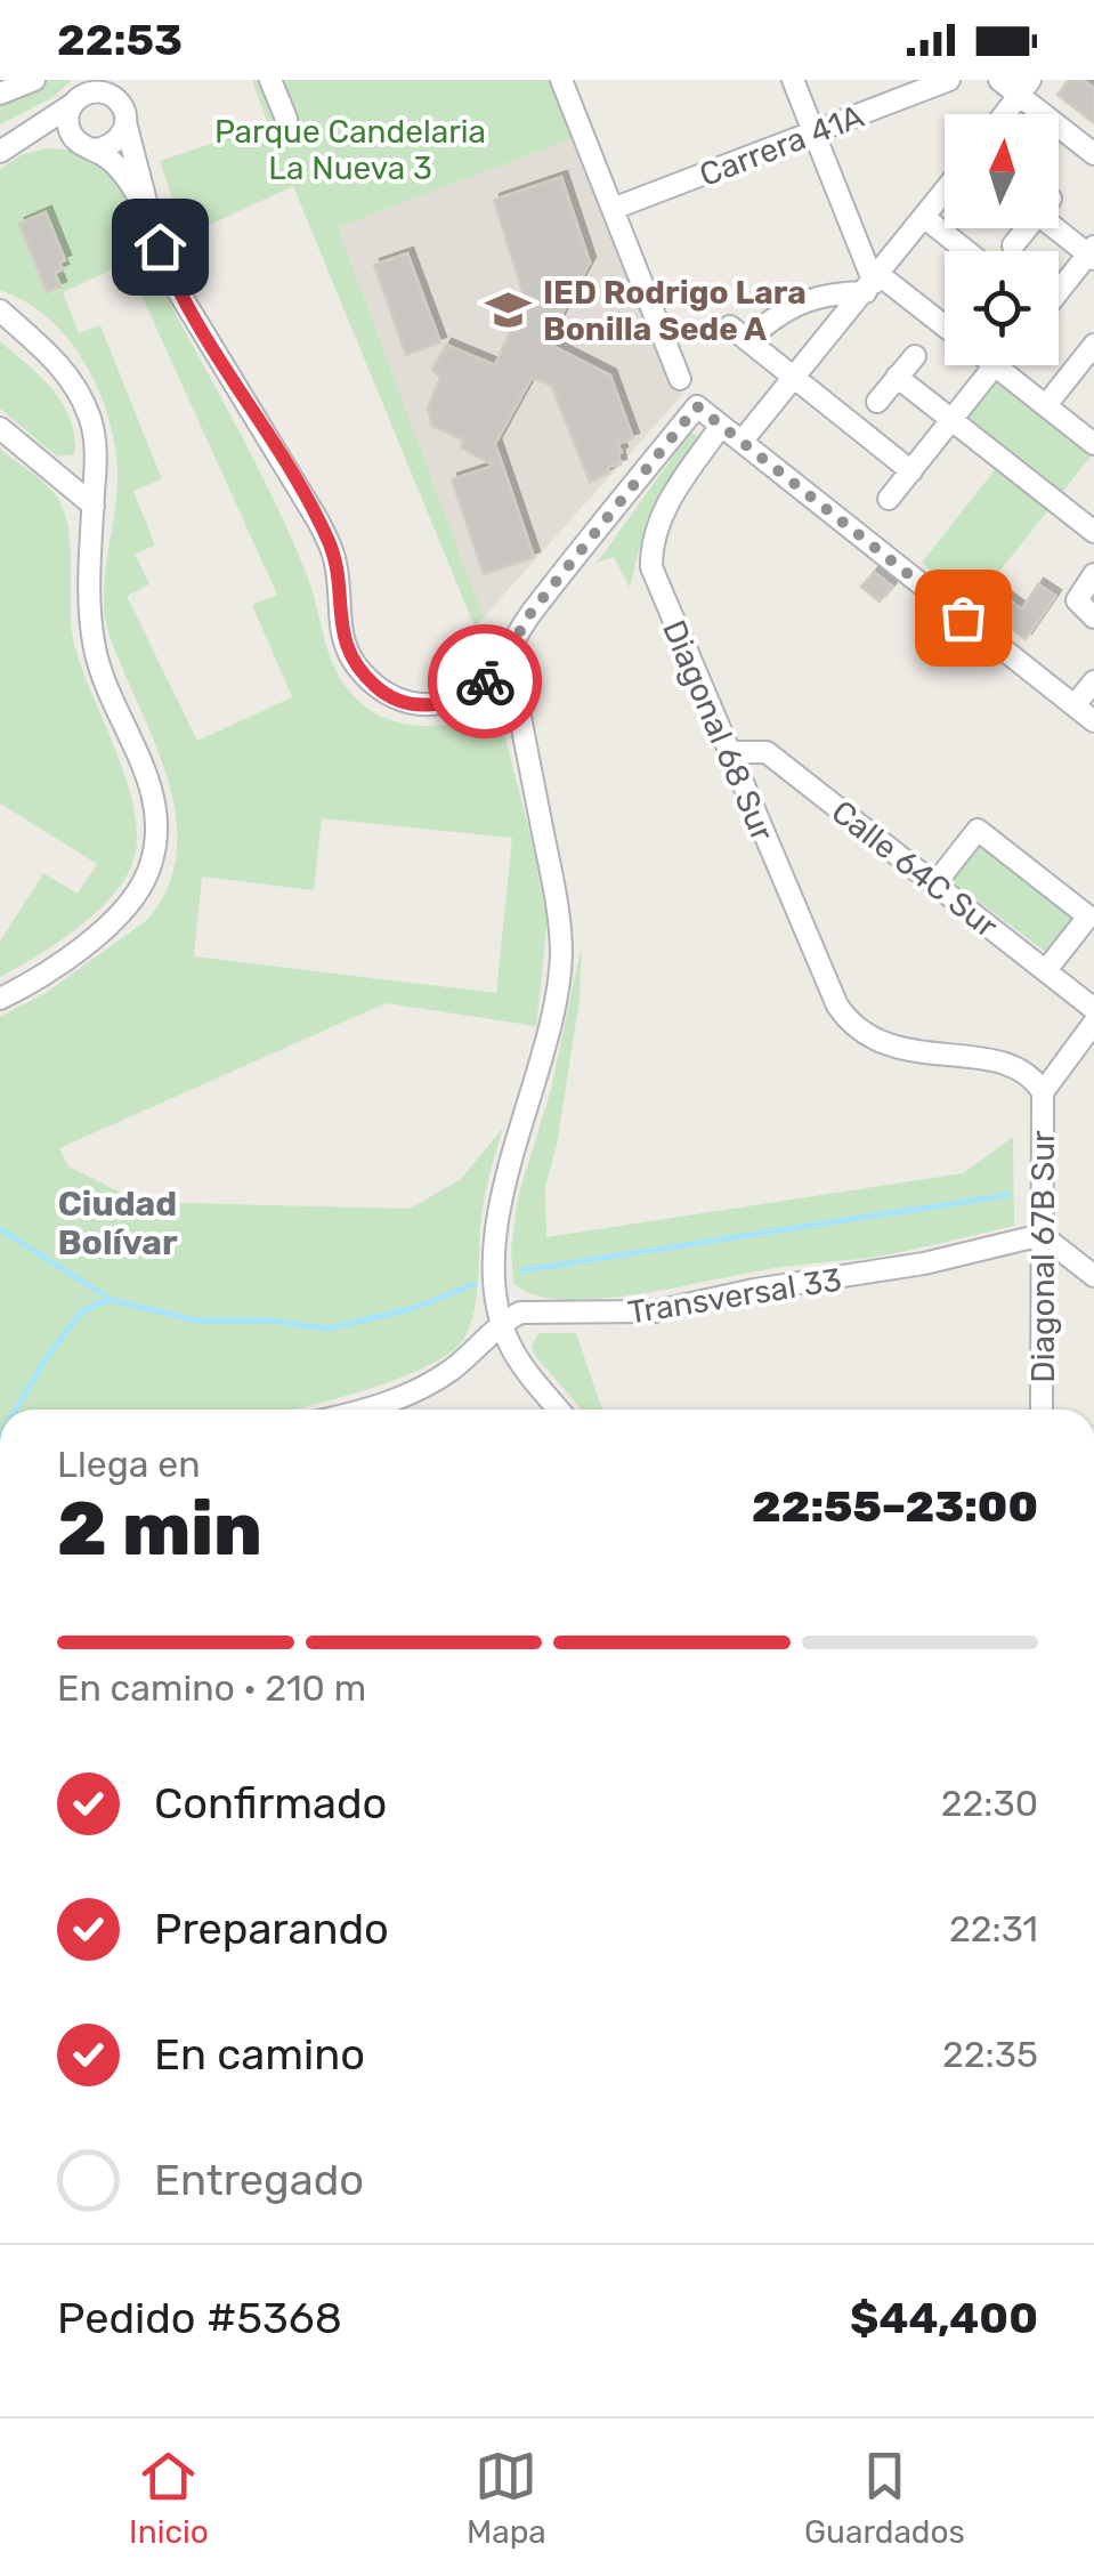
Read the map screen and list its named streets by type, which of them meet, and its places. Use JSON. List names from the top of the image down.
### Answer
{
  "streets": {
    "street": [
      "Carrera 41A",
      "Diagonal 68 Sur",
      "Calle 64C Sur",
      "Diagonal 67B Sur",
      "Transversal 33"
    ]
  },
  "crossings": [
    ["Diagonal 68 Sur", "Calle 64C Sur"],
    ["Diagonal 68 Sur", "Diagonal 67B Sur"],
    ["Diagonal 67B Sur", "Transversal 33"]
  ],
  "districts": ["Ciudad Bolívar"],
  "parks": ["Parque Candelaria La Nueva 3"],
  "places": {
    "school or university": ["IED Rodrigo Lara Bonilla Sede A"]
  },
  "north": "top",
  "page": {
    "status": "22:53",
    "heading": ["2 min", "Llega en", "22:55–23:00"],
    "panel": ["Pedido #5368", "$44,400"],
    "bar": "En camino · 210 m",
    "list": [
      ["Confirmado", "22:30"],
      ["Preparando", "22:31"],
      ["En camino", "22:35"],
      "Entregado"
    ],
    "tabs": ["Inicio", "Mapa", "Guardados"]
  }
}
